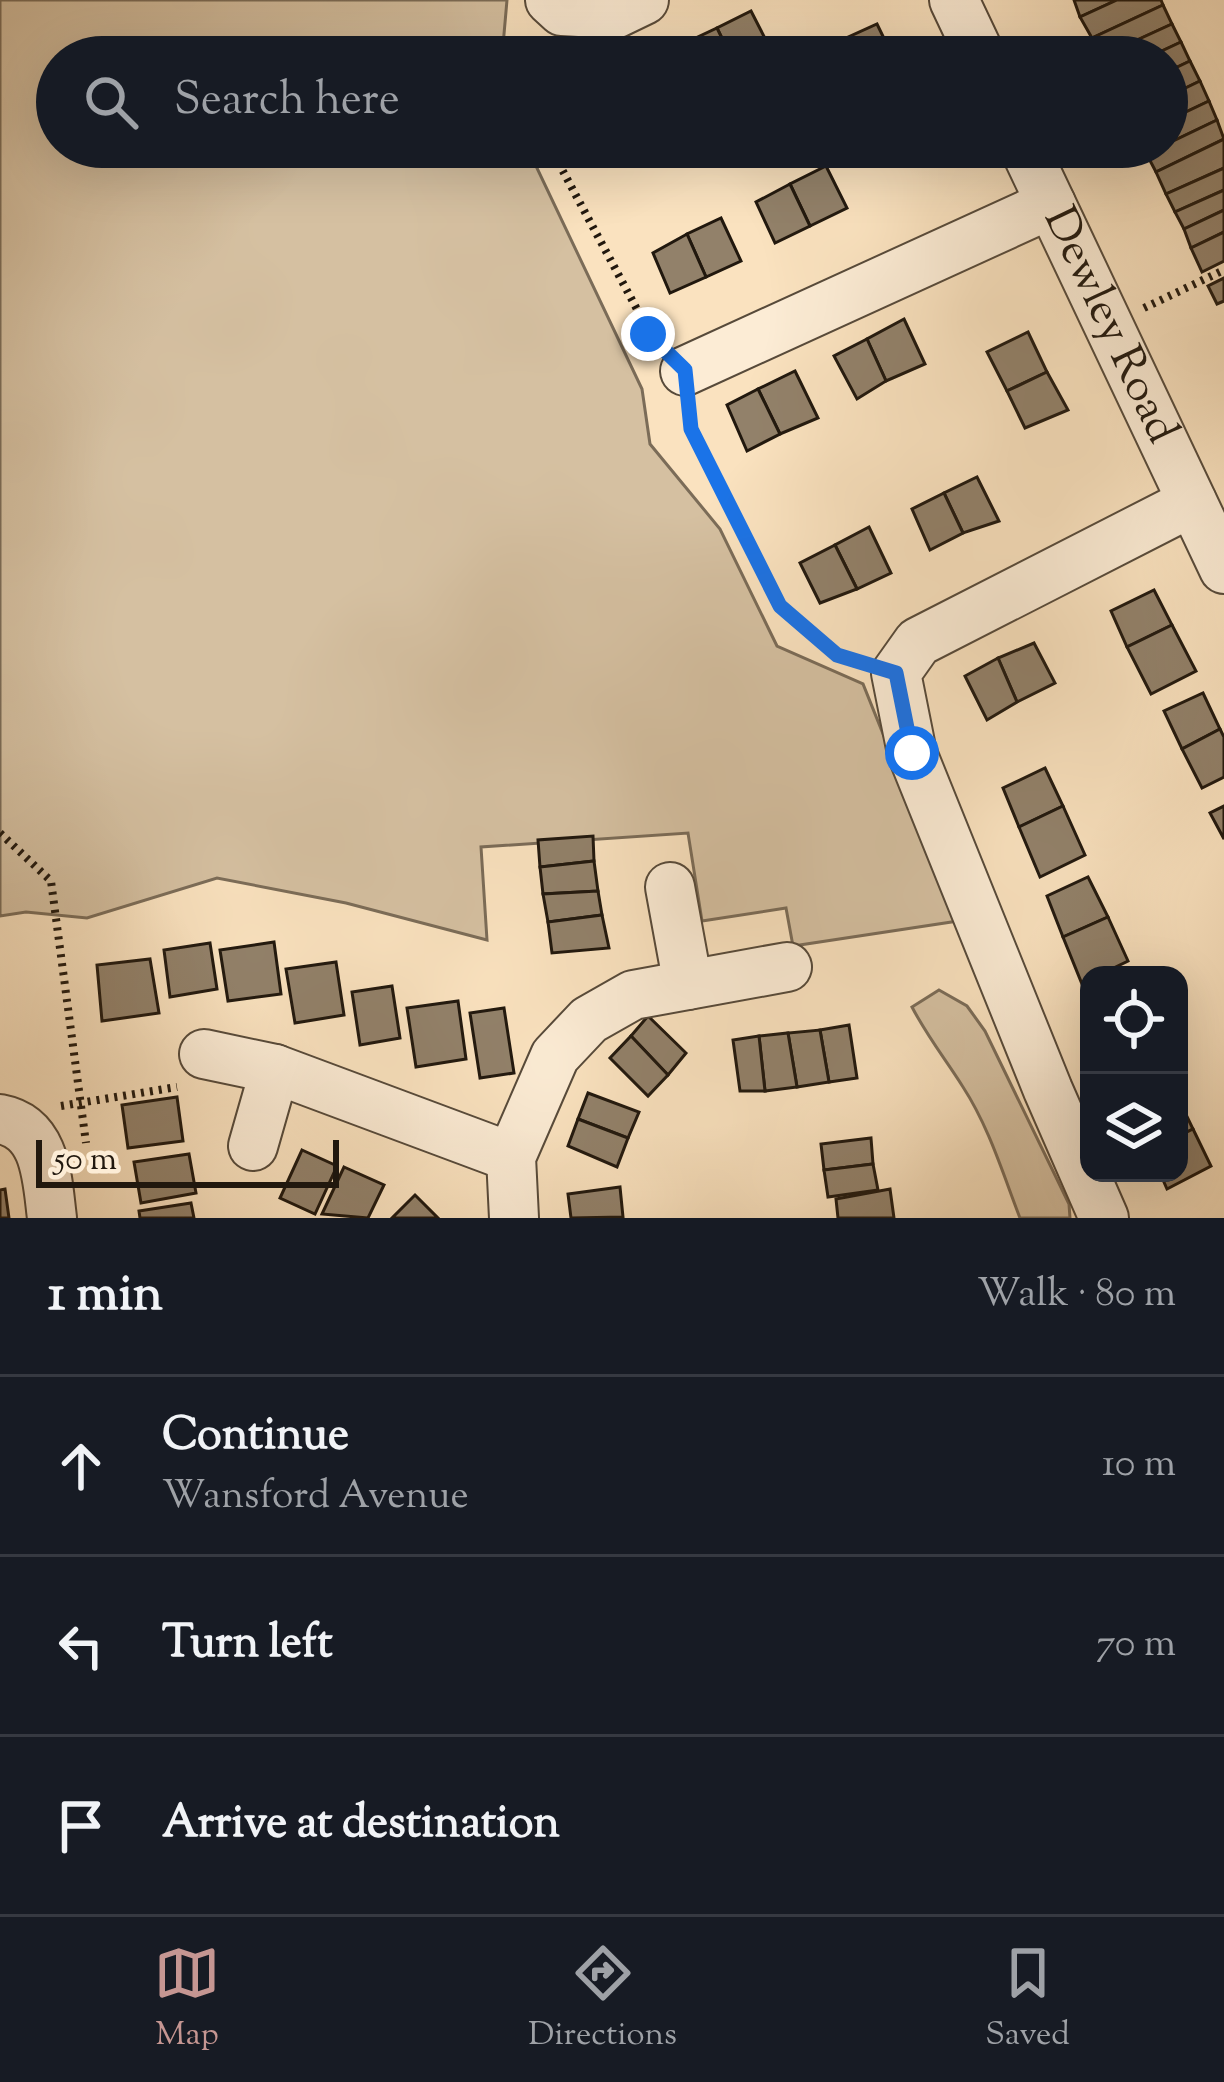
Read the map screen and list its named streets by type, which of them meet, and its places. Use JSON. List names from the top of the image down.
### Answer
{
  "streets": {
    "street": ["Dewley Road"]
  },
  "scale_bar": "50 m",
  "page": {
    "search": "Search here",
    "scale": "50 m",
    "heading": ["1 min", "Walk · 80 m"],
    "list": [
      ["Continue", "Wansford Avenue", "10 m"],
      ["Turn left", "70 m"],
      "Arrive at destination"
    ],
    "nav": ["Map", "Directions", "Saved"]
  }
}
